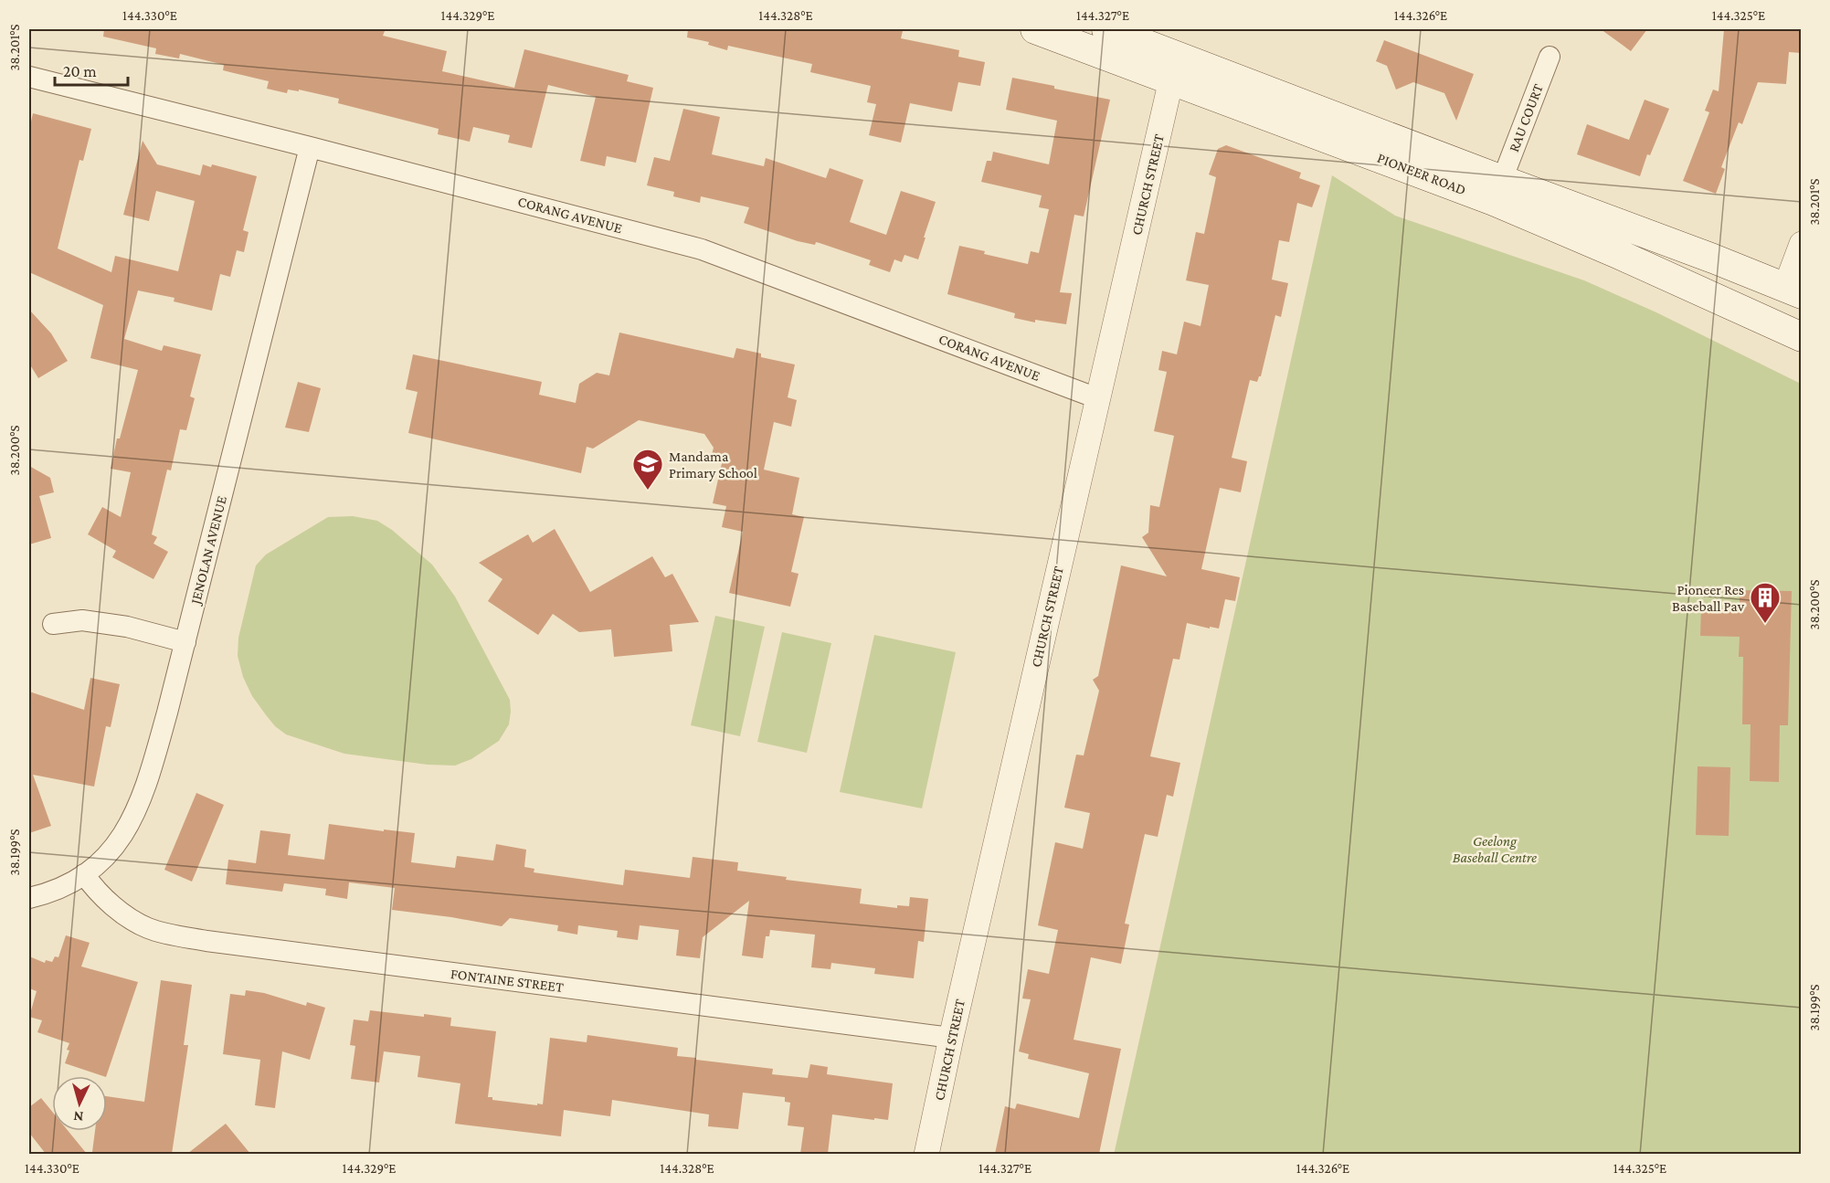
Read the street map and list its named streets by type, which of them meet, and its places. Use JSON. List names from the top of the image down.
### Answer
{
  "streets": {
    "main road": ["PIONEER ROAD"],
    "street": [
      "RAU COURT",
      "CHURCH STREET",
      "CORANG AVENUE",
      "JENOLAN AVENUE",
      "FONTAINE STREET"
    ]
  },
  "crossings": [
    ["RAU COURT", "PIONEER ROAD"],
    ["PIONEER ROAD", "CHURCH STREET"],
    ["CHURCH STREET", "CORANG AVENUE"],
    ["CHURCH STREET", "FONTAINE STREET"],
    ["CORANG AVENUE", "JENOLAN AVENUE"],
    ["JENOLAN AVENUE", "FONTAINE STREET"]
  ],
  "parks": ["Geelong Baseball Centre"],
  "places": {
    "school or university": ["Mandama Primary School"],
    "building": ["Pioneer Res Baseball Pav"]
  },
  "scale_bar": "20 m",
  "north": "bottom",
  "coordinates": [
    "144.330°E",
    "144.329°E",
    "144.328°E",
    "144.327°E",
    "144.326°E",
    "144.325°E",
    "38.201°S",
    "38.200°S",
    "38.199°S"
  ]
}
